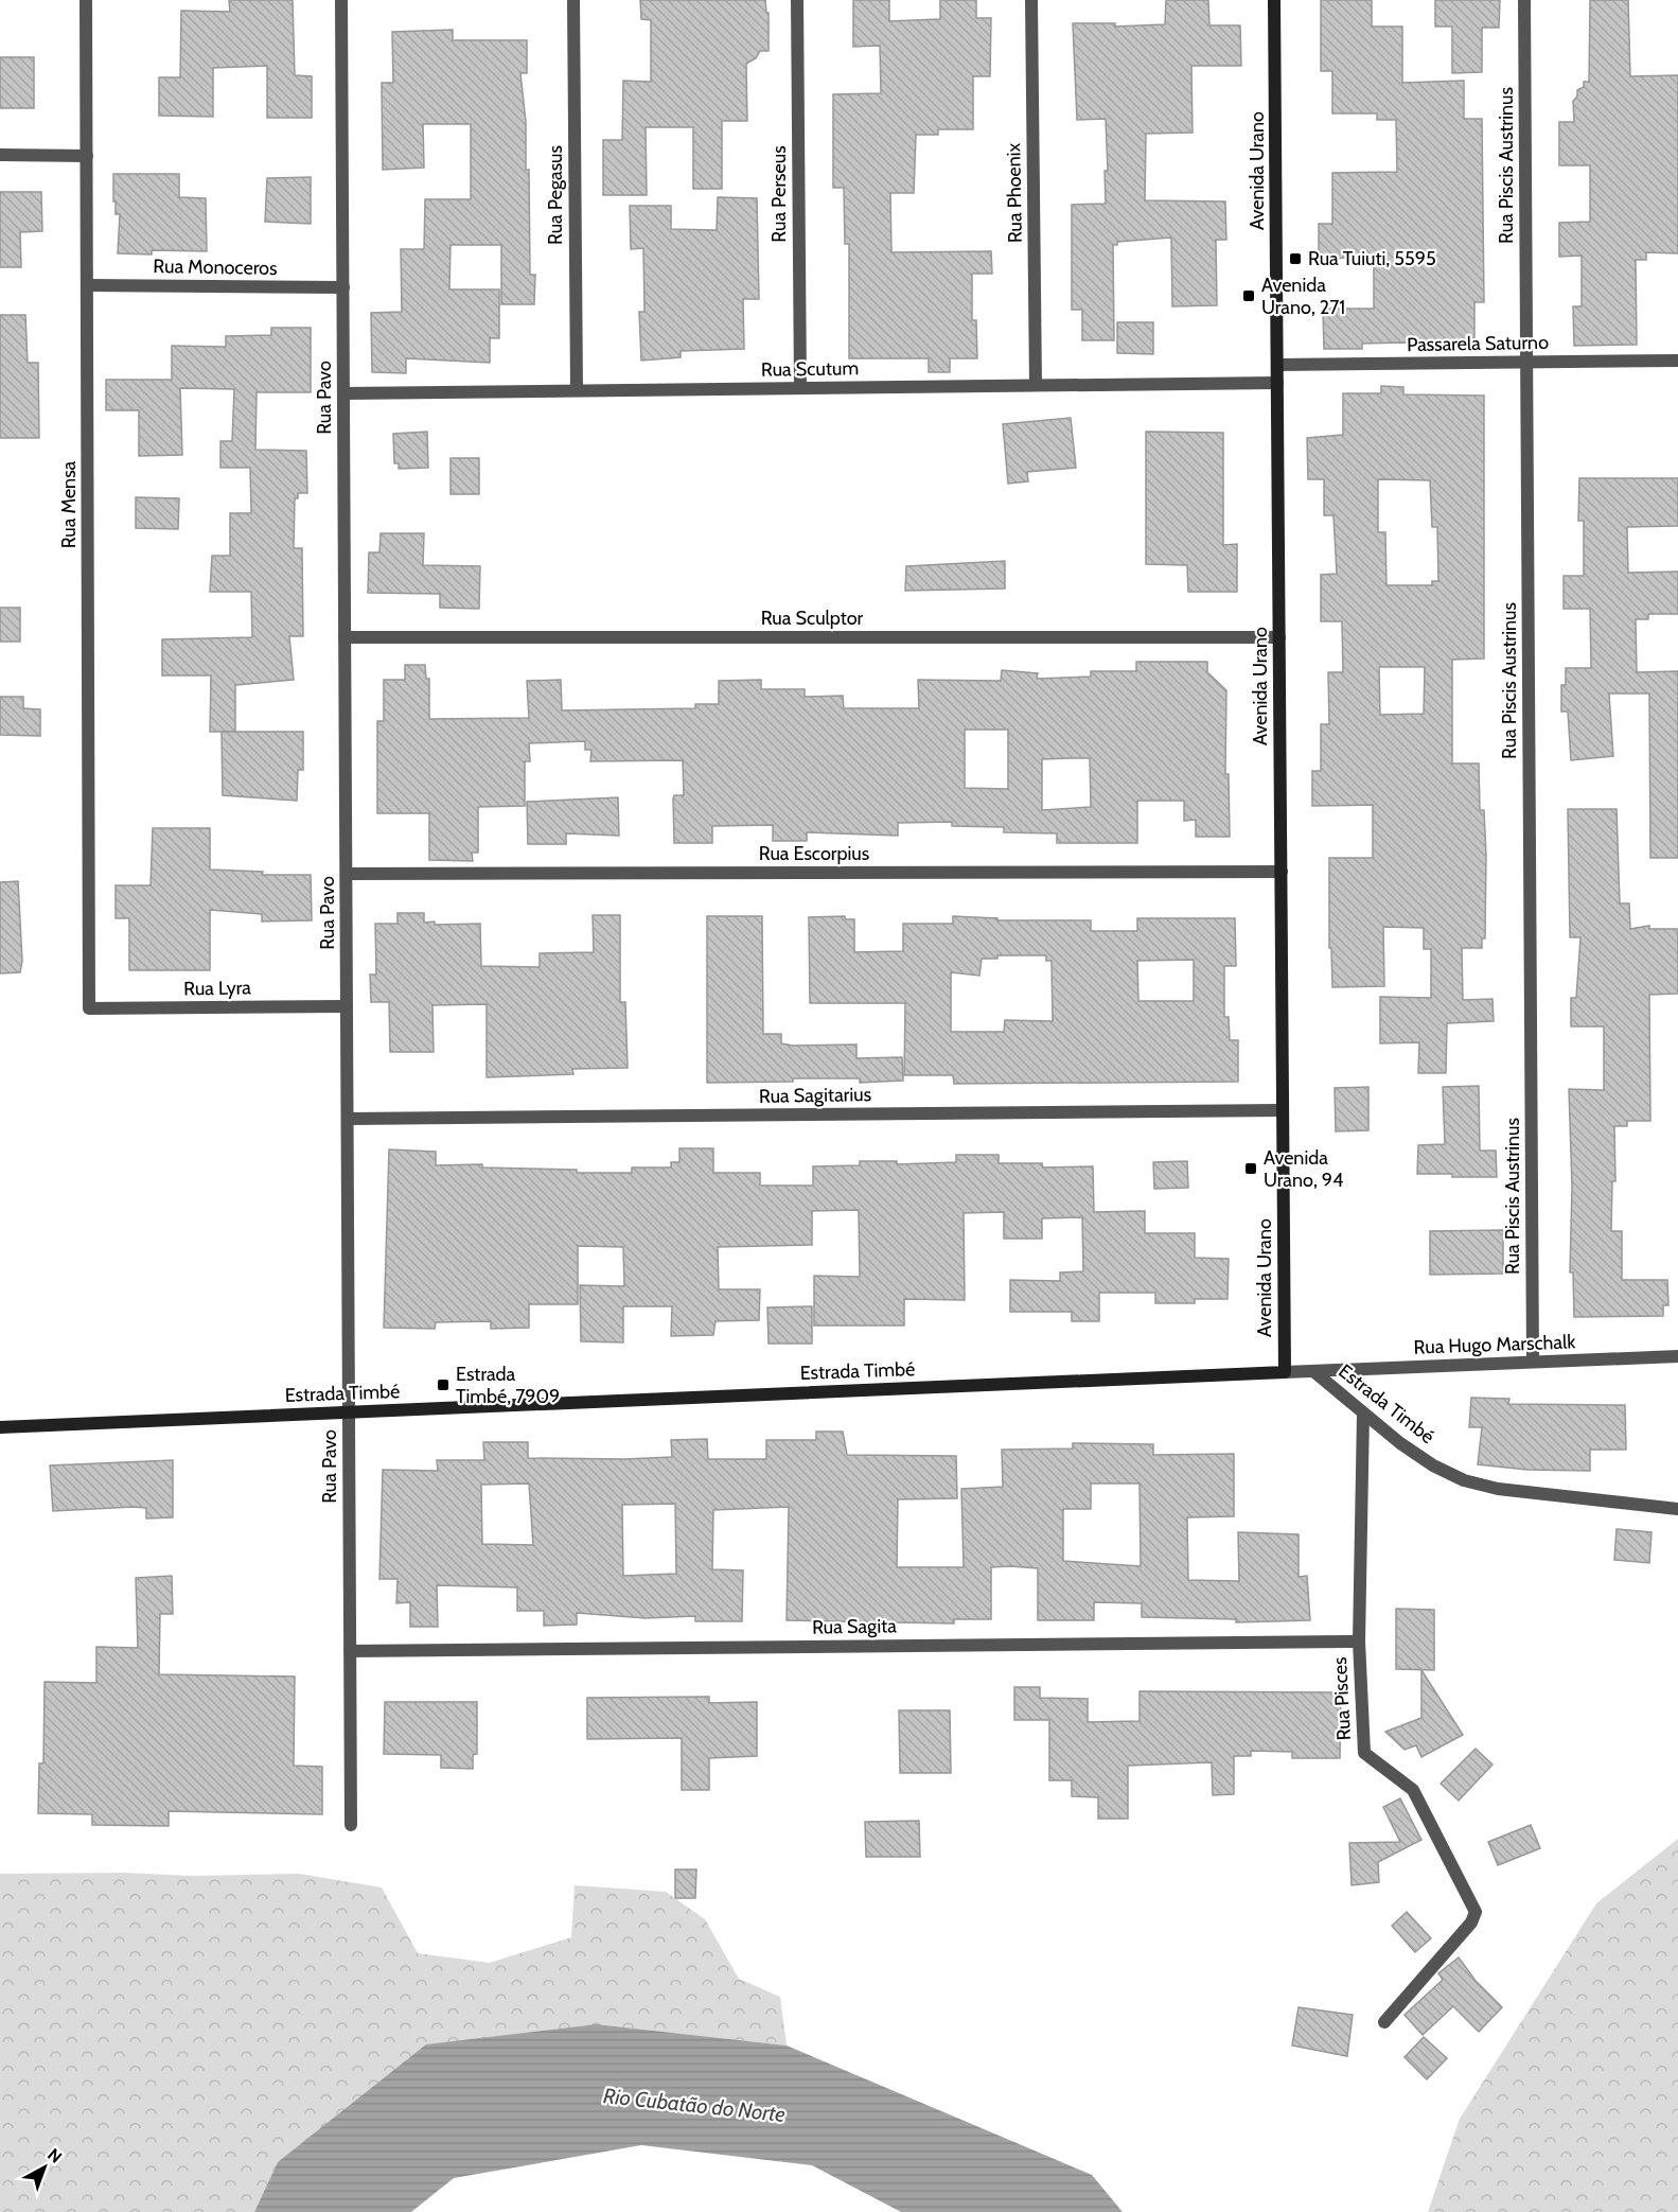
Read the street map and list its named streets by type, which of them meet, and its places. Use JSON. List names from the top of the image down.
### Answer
{
  "streets": {
    "street": [
      "Rua Piscis Austrinus",
      "Avenida Urano",
      "Rua Phoenix",
      "Rua Perseus",
      "Rua Pegasus",
      "Rua Monoceros",
      "Passarela Saturno",
      "Rua Scutum",
      "Rua Pavo",
      "Rua Mensa",
      "Rua Sculptor",
      "Rua Escorpius",
      "Rua Lyra",
      "Rua Sagitarius",
      "Rua Hugo Marschalk",
      "Estrada Timbé",
      "Rua Sagita",
      "Rua Pisces"
    ]
  },
  "crossings": [
    ["Rua Piscis Austrinus", "Passarela Saturno"],
    ["Rua Piscis Austrinus", "Rua Hugo Marschalk"],
    ["Avenida Urano", "Passarela Saturno"],
    ["Avenida Urano", "Rua Scutum"],
    ["Avenida Urano", "Rua Sculptor"],
    ["Avenida Urano", "Rua Escorpius"],
    ["Avenida Urano", "Rua Sagitarius"],
    ["Avenida Urano", "Estrada Timbé"],
    ["Rua Phoenix", "Rua Scutum"],
    ["Rua Perseus", "Rua Scutum"],
    ["Rua Pegasus", "Rua Scutum"],
    ["Rua Monoceros", "Rua Pavo"],
    ["Rua Monoceros", "Rua Mensa"],
    ["Rua Scutum", "Rua Pavo"],
    ["Rua Pavo", "Rua Sculptor"],
    ["Rua Pavo", "Rua Escorpius"],
    ["Rua Pavo", "Rua Lyra"],
    ["Rua Pavo", "Rua Sagitarius"],
    ["Rua Pavo", "Estrada Timbé"],
    ["Rua Pavo", "Rua Sagita"],
    ["Rua Mensa", "Rua Lyra"],
    ["Rua Hugo Marschalk", "Estrada Timbé"],
    ["Estrada Timbé", "Rua Pisces"],
    ["Rua Sagita", "Rua Pisces"]
  ],
  "water": ["Rio Cubatão do Norte"],
  "places": {
    "transit": [
      "Rua Tuiuti, 5595",
      "Avenida Urano, 271",
      "Avenida Urano, 94",
      "Estrada Timbé, 7909"
    ]
  },
  "north": "top right"
}
